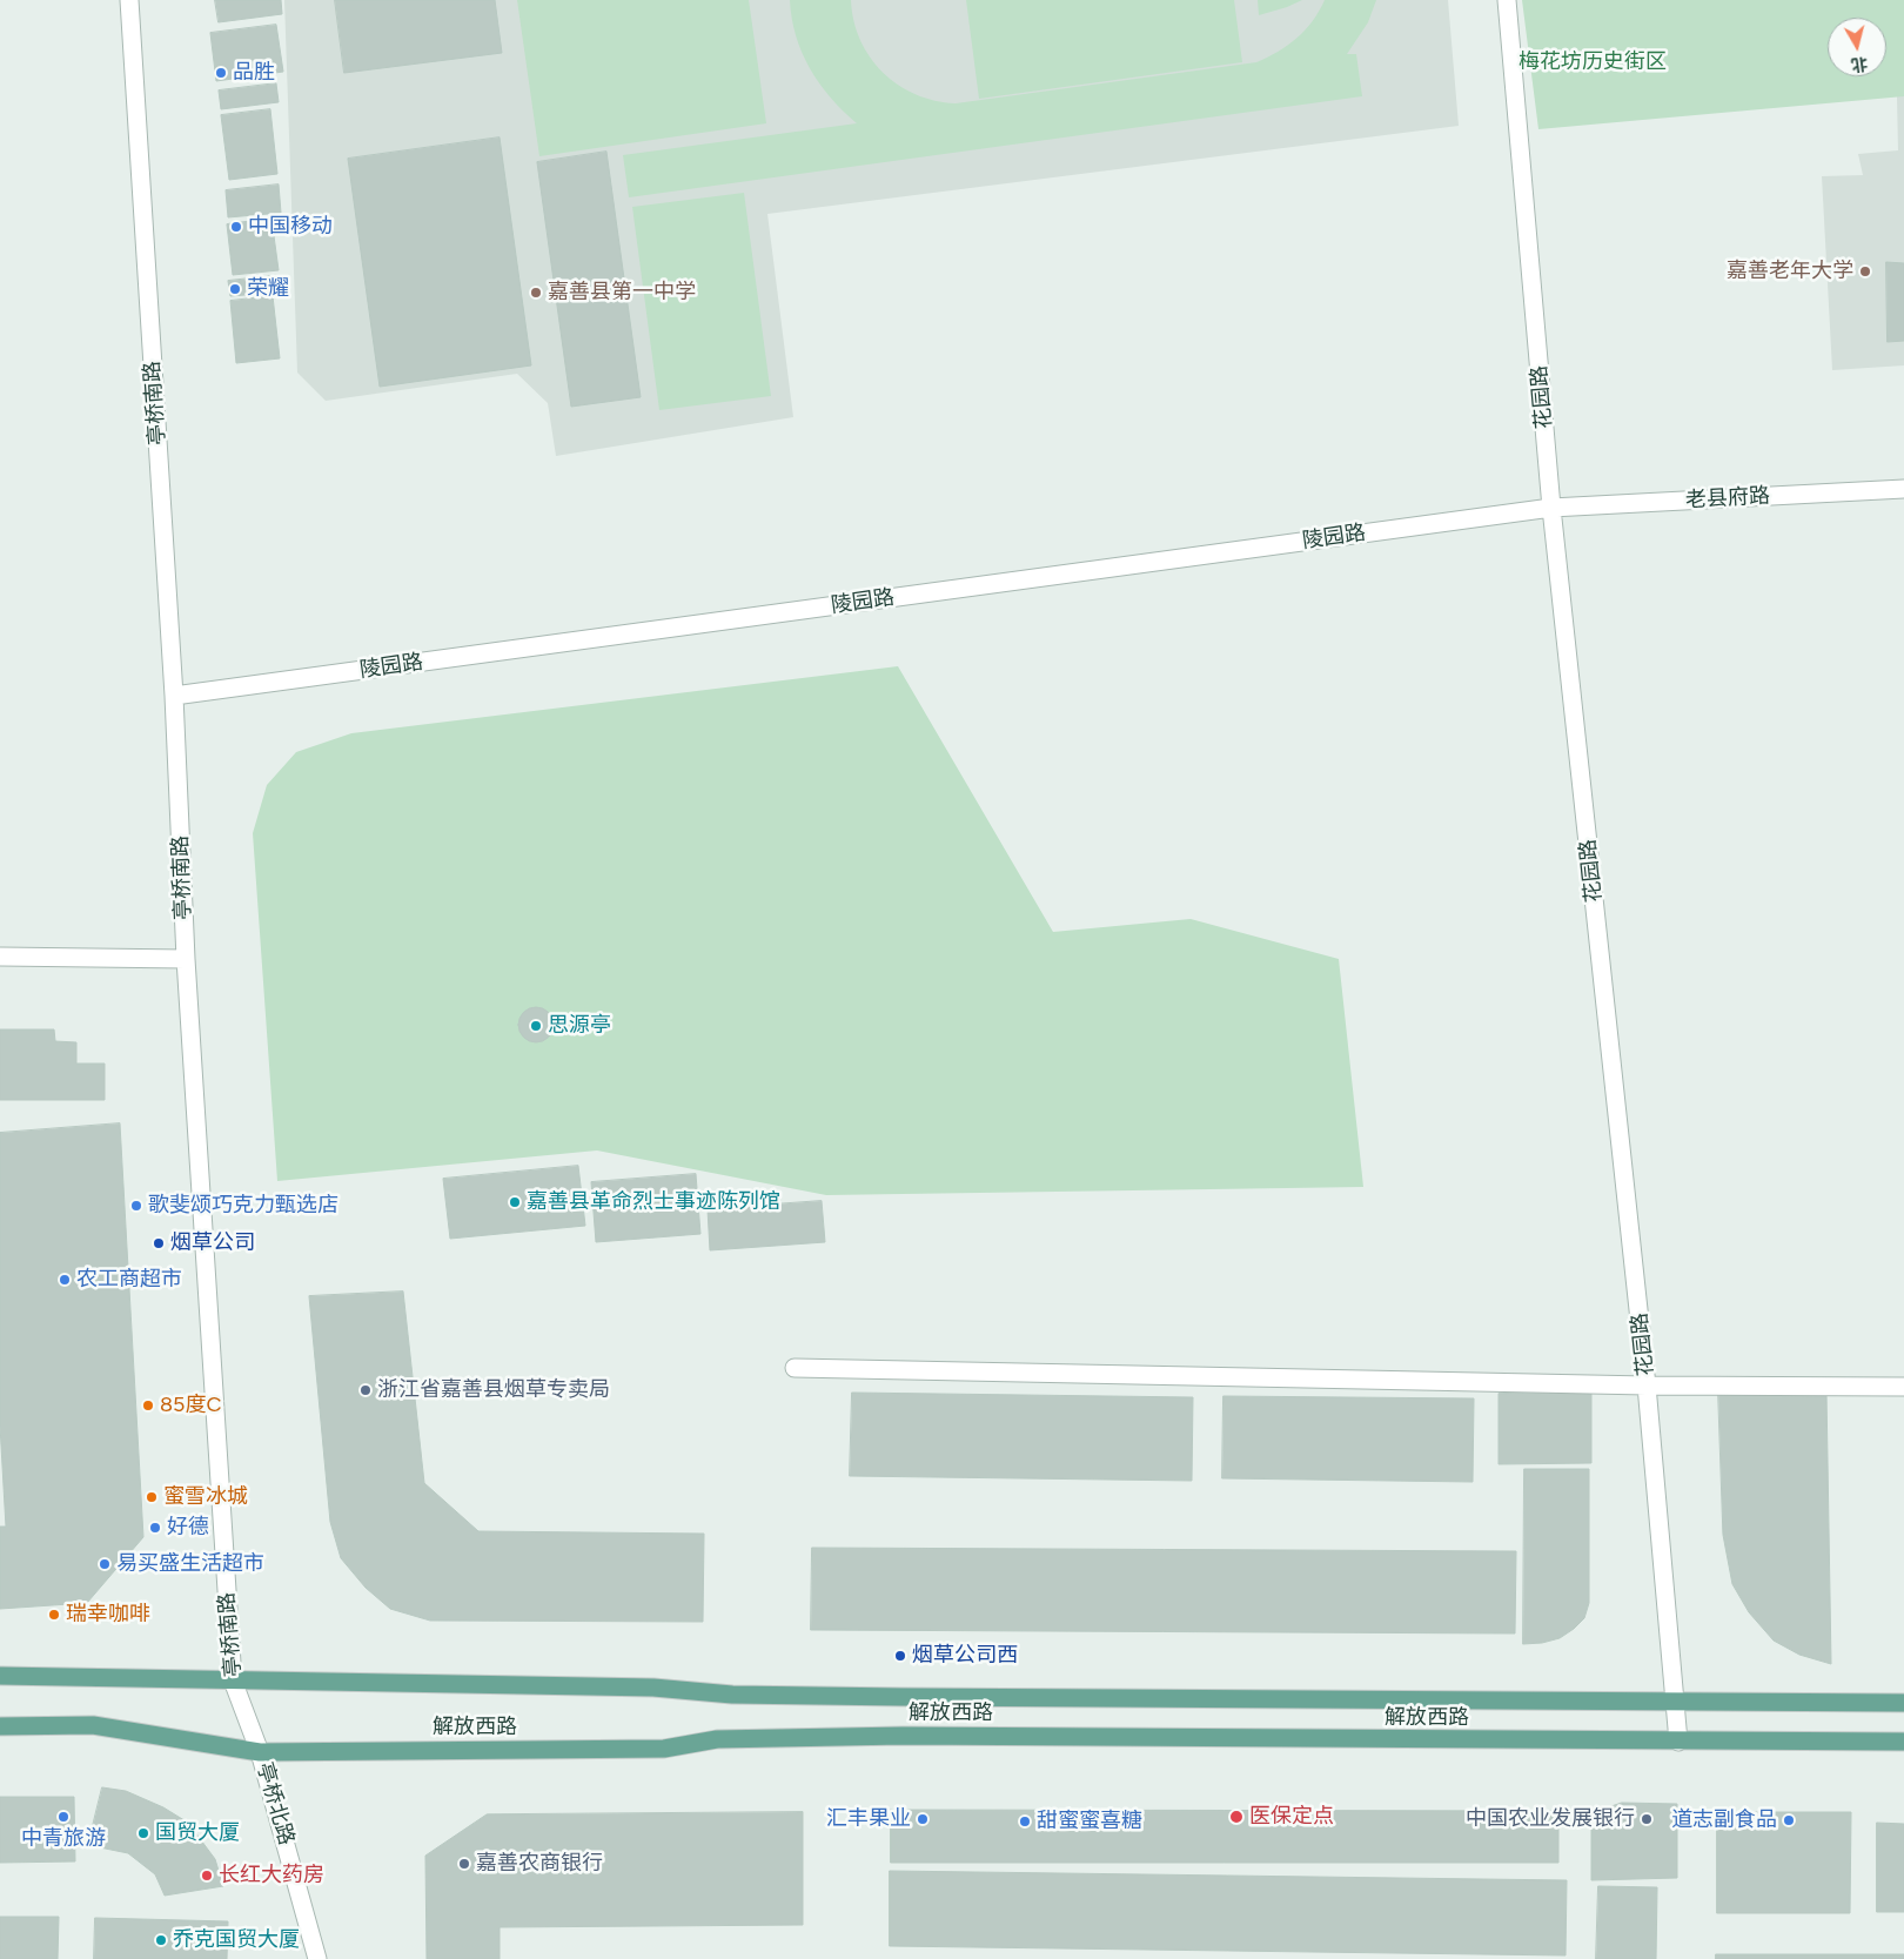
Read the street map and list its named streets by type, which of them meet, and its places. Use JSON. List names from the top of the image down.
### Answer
{
  "streets": {
    "main road": ["解放西路"],
    "street": [
      "花园路",
      "亭桥南路",
      "老县府路",
      "陵园路",
      "亭桥北路"
    ]
  },
  "crossings": [
    ["花园路", "老县府路"],
    ["花园路", "陵园路"],
    ["花园路", "解放西路"],
    ["亭桥南路", "陵园路"],
    ["亭桥南路", "解放西路"],
    ["亭桥南路", "亭桥北路"],
    ["老县府路", "陵园路"],
    ["解放西路", "亭桥北路"]
  ],
  "parks": ["梅花坊历史街区"],
  "places": [
    "品胜",
    "中国移动",
    "嘉善老年大学",
    "荣耀",
    "嘉善县第一中学",
    "思源亭",
    "嘉善县革命烈士事迹陈列馆",
    "歌斐颂巧克力甄选店",
    "烟草公司",
    "农工商超市",
    "浙江省嘉善县烟草专卖局",
    "85度C",
    "蜜雪冰城",
    "好德",
    "易买盛生活超市",
    "瑞幸咖啡",
    "烟草公司西",
    "中青旅游",
    "医保定点",
    "汇丰果业",
    "中国农业发展银行",
    "道志副食品",
    "甜蜜蜜喜糖",
    "国贸大厦",
    "嘉善农商银行",
    "长红大药房",
    "乔克国贸大厦"
  ],
  "north": "bottom"
}
